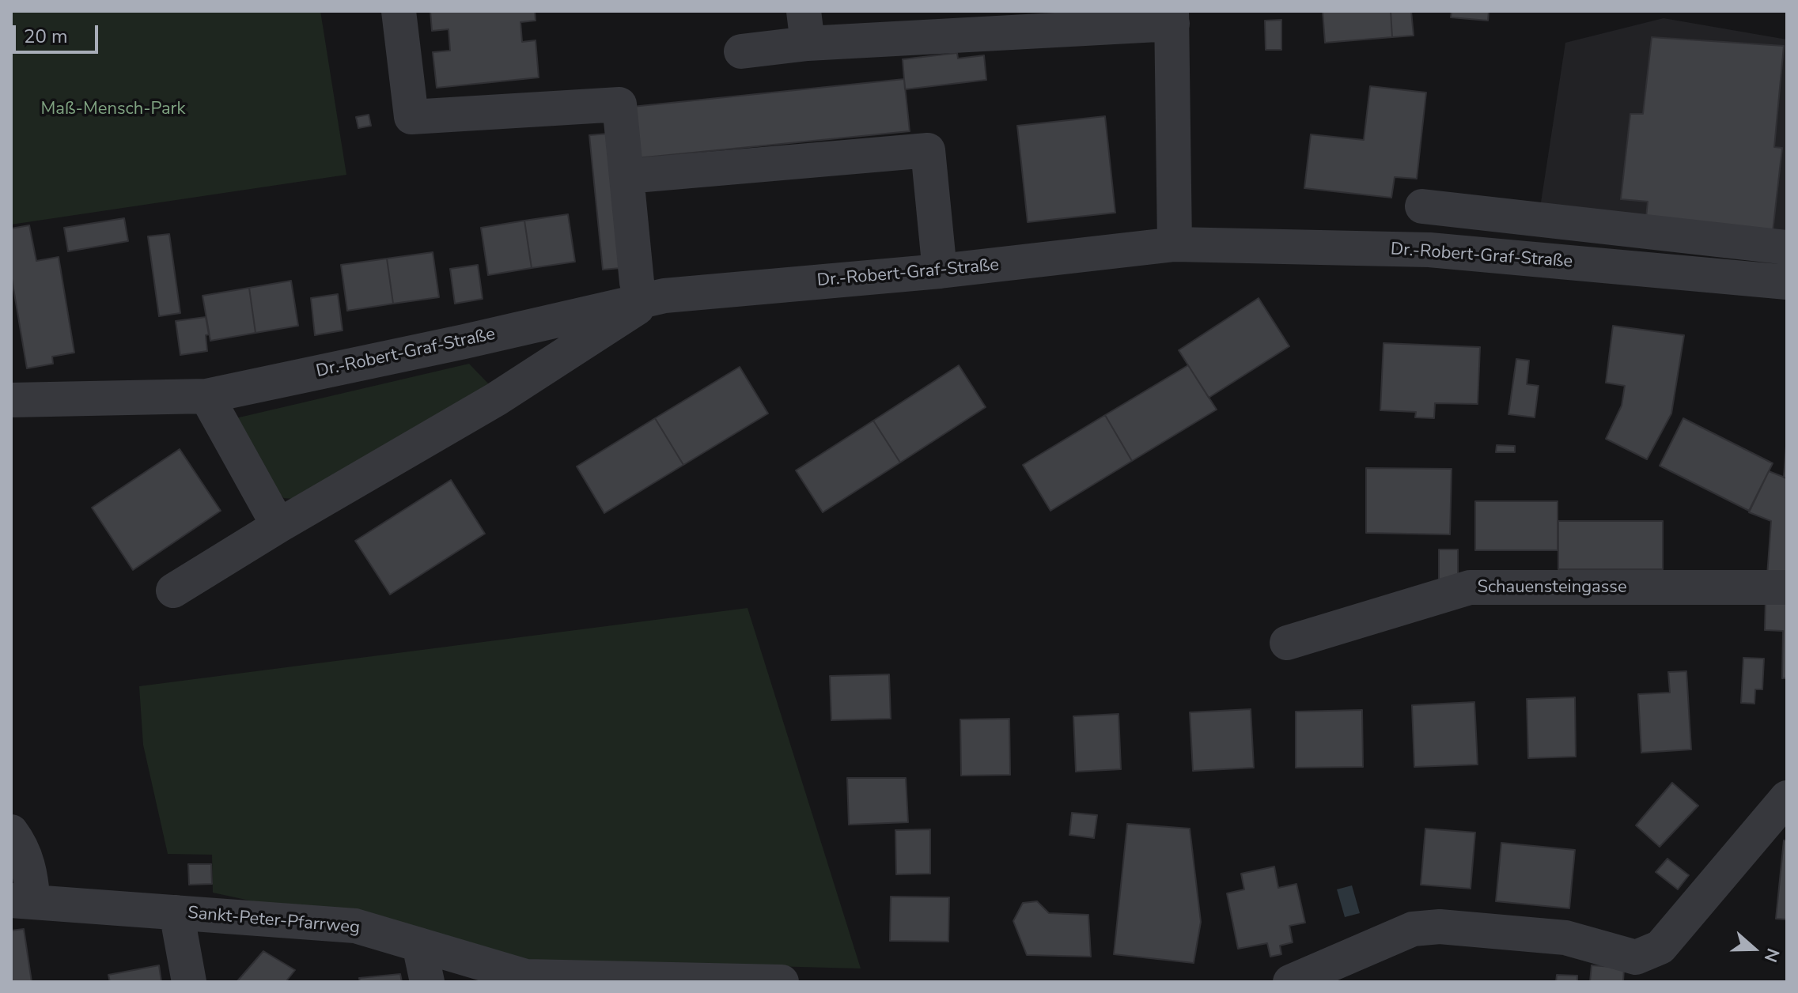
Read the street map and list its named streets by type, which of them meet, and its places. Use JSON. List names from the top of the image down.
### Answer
{
  "streets": {
    "street": ["Dr.-Robert-Graf-Straße", "Schauensteingasse", "Sankt-Peter-Pfarrweg"]
  },
  "parks": ["Maß-Mensch-Park"],
  "scale_bar": "20 m",
  "north": "right"
}
